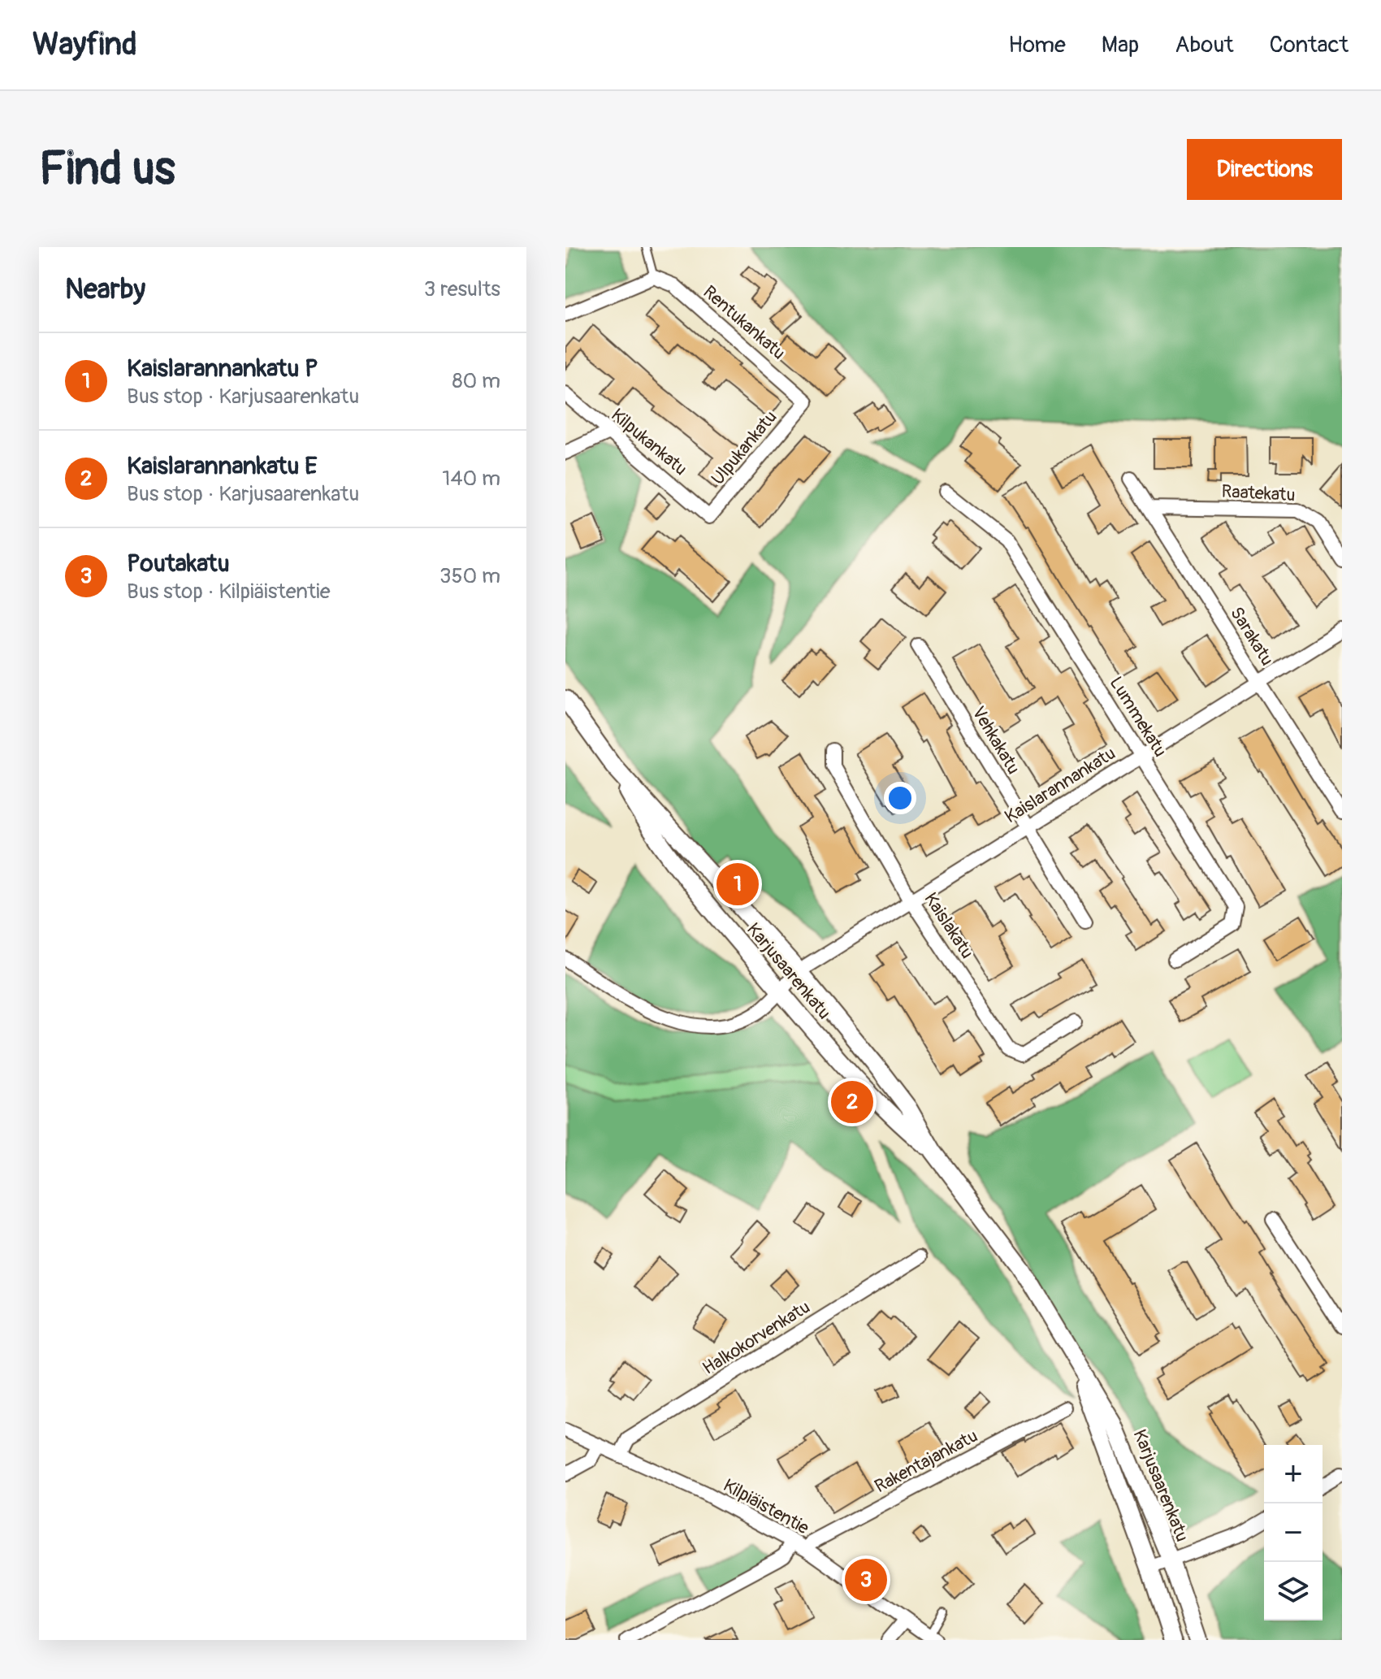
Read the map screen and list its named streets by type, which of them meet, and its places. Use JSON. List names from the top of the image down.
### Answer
{
  "streets": {
    "street": [
      "Rentukankatu",
      "Kilpukankatu",
      "Ulpukankatu",
      "Raatekatu",
      "Sarakatu",
      "Lummekatu",
      "Vehkakatu",
      "Kaislarannankatu",
      "Kaislakatu",
      "Karjusaarenkatu",
      "Halkokorvenkatu",
      "Rakentajankatu",
      "Kilpiäistentie"
    ]
  },
  "crossings": [
    ["Rentukankatu", "Ulpukankatu"],
    ["Kilpukankatu", "Ulpukankatu"],
    ["Raatekatu", "Sarakatu"],
    ["Sarakatu", "Kaislarannankatu"],
    ["Lummekatu", "Kaislarannankatu"],
    ["Vehkakatu", "Kaislarannankatu"],
    ["Kaislarannankatu", "Kaislakatu"],
    ["Kaislarannankatu", "Karjusaarenkatu"],
    ["Halkokorvenkatu", "Kilpiäistentie"],
    ["Rakentajankatu", "Kilpiäistentie"]
  ],
  "page": {
    "header": "Wayfind",
    "nav": [
      "Home",
      "Map",
      "About",
      "Contact"
    ],
    "buttons": "Directions",
    "title": "Find us",
    "heading": ["Nearby", "3 results"],
    "list": [
      {
        "mark": "1",
        "name": "Kaislarannankatu P",
        "note": "Bus stop · Karjusaarenkatu",
        "value": "80 m"
      },
      {
        "mark": "2",
        "name": "Kaislarannankatu E",
        "note": "Bus stop · Karjusaarenkatu",
        "value": "140 m"
      },
      {
        "mark": "3",
        "name": "Poutakatu",
        "note": "Bus stop · Kilpiäistentie",
        "value": "350 m"
      }
    ],
    "pins": ["1", "2", "3"],
    "map_buttons": ["+", "−"]
  }
}
